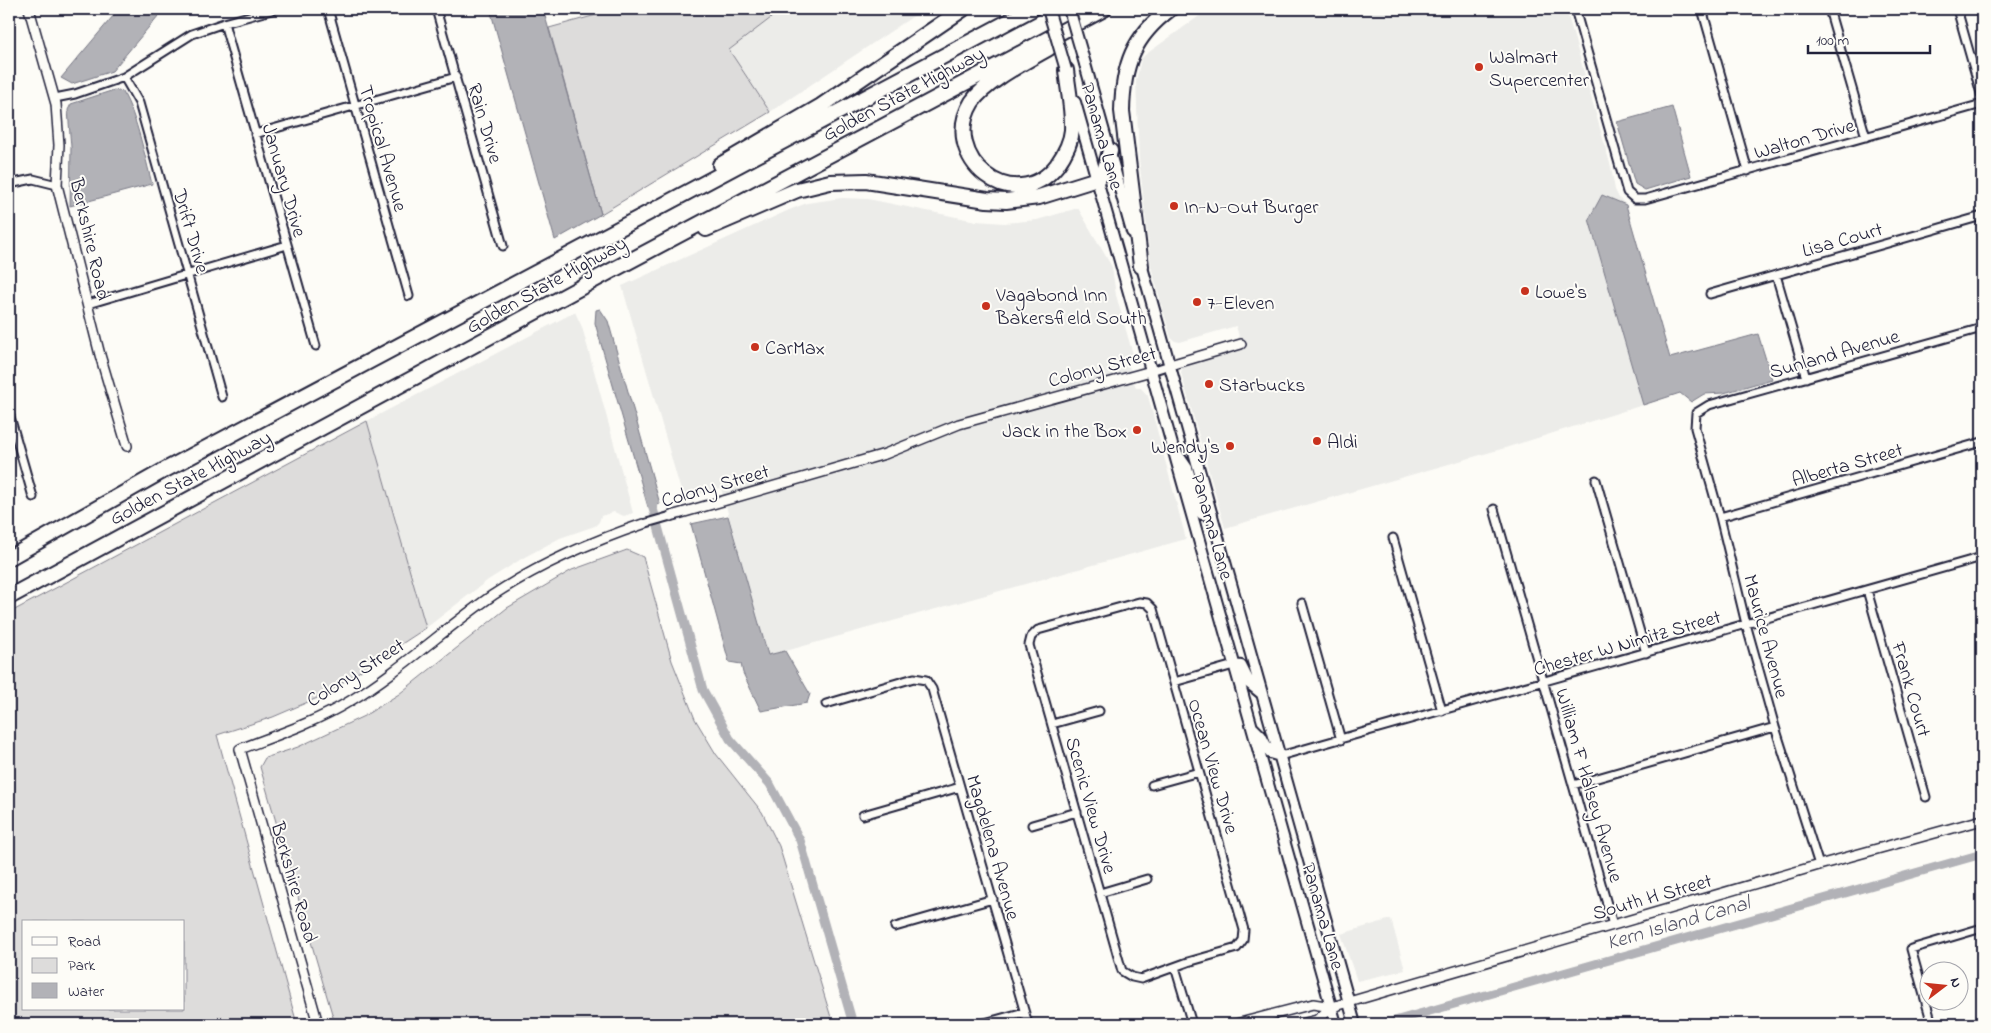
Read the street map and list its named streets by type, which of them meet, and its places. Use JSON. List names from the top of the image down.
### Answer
{
  "streets": {
    "highway": ["Golden State Highway"],
    "main road": ["Panama Lane"],
    "street": [
      "Rain Drive",
      "Walton Drive",
      "Tropical Avenue",
      "January Drive",
      "Drift Drive",
      "Berkshire Road",
      "Lisa Court",
      "Sunland Avenue",
      "Colony Street",
      "Alberta Street",
      "Maurice Avenue",
      "Chester W Nimitz Street",
      "Frank Court",
      "Ocean View Drive",
      "William F Halsey Avenue",
      "Scenic View Drive",
      "Magdelena Avenue",
      "South H Street"
    ]
  },
  "crossings": [
    ["Panama Lane", "Colony Street"],
    ["Panama Lane", "Chester W Nimitz Street"],
    ["Panama Lane", "South H Street"],
    ["Berkshire Road", "Colony Street"],
    ["Sunland Avenue", "Maurice Avenue"],
    ["Alberta Street", "Maurice Avenue"],
    ["Maurice Avenue", "Chester W Nimitz Street"],
    ["Maurice Avenue", "South H Street"],
    ["Chester W Nimitz Street", "Frank Court"],
    ["Chester W Nimitz Street", "William F Halsey Avenue"],
    ["Ocean View Drive", "Scenic View Drive"],
    ["William F Halsey Avenue", "South H Street"]
  ],
  "water": ["Kern Island Canal"],
  "places": [
    "Walmart Supercenter",
    "In-N-Out Burger",
    "Lowe's",
    "7-Eleven",
    "Vagabond Inn Bakersfield South",
    "CarMax",
    "Starbucks",
    "Jack in the Box",
    "Aldi",
    "Wendy's"
  ],
  "legend": ["Road", "Park", "Water"],
  "scale_bar": "100 m",
  "north": "right"
}
